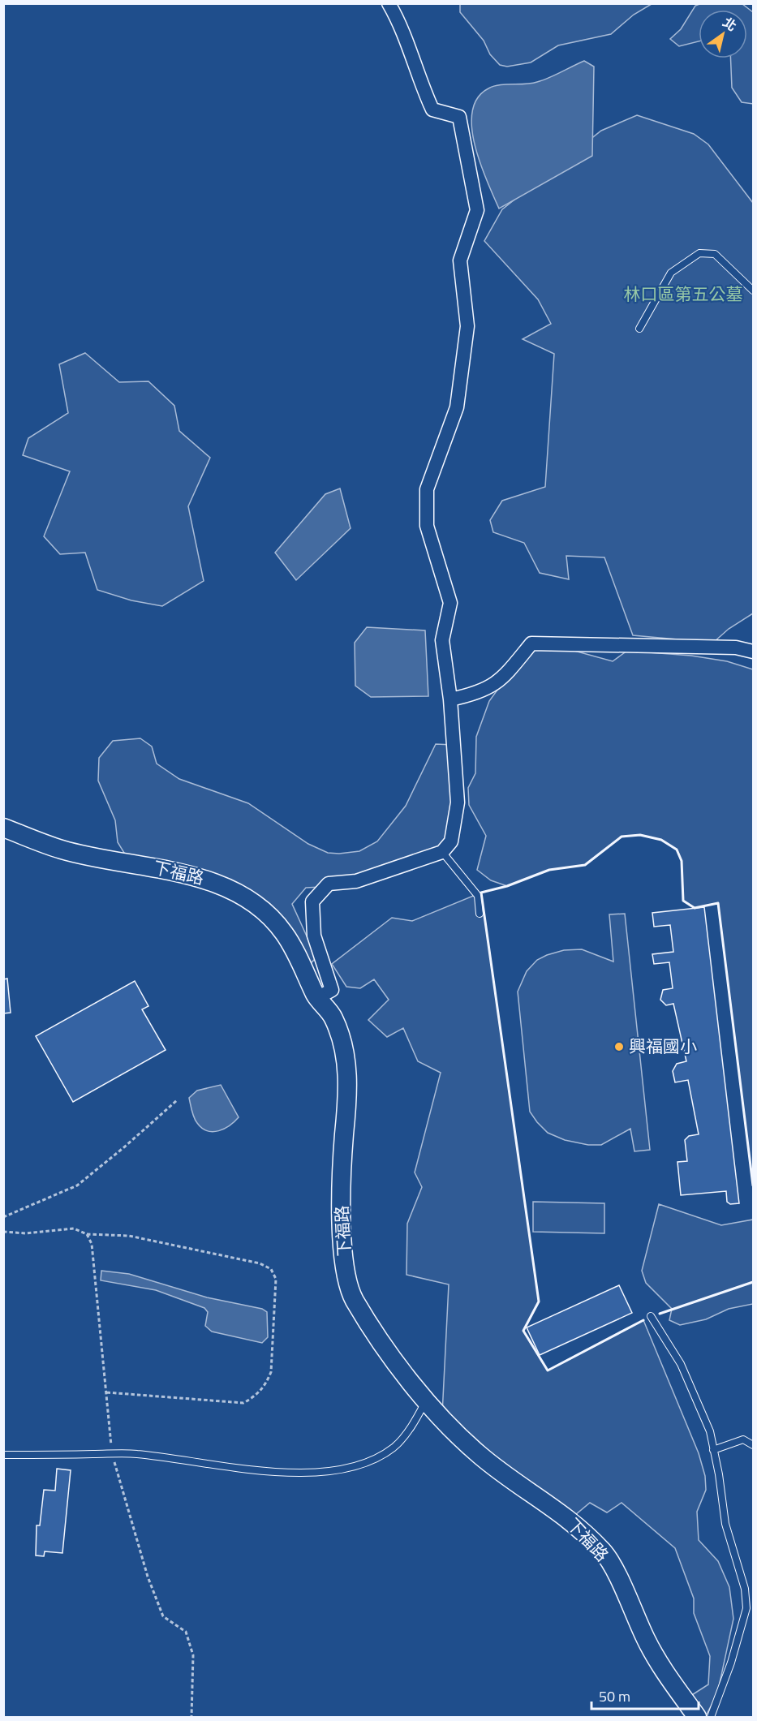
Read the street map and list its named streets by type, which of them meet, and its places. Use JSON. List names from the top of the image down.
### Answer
{
  "streets": {
    "main road": ["下福路"]
  },
  "parks": ["林口區第五公墓"],
  "places": ["興福國小"],
  "scale_bar": "50 m",
  "north": "top right"
}
